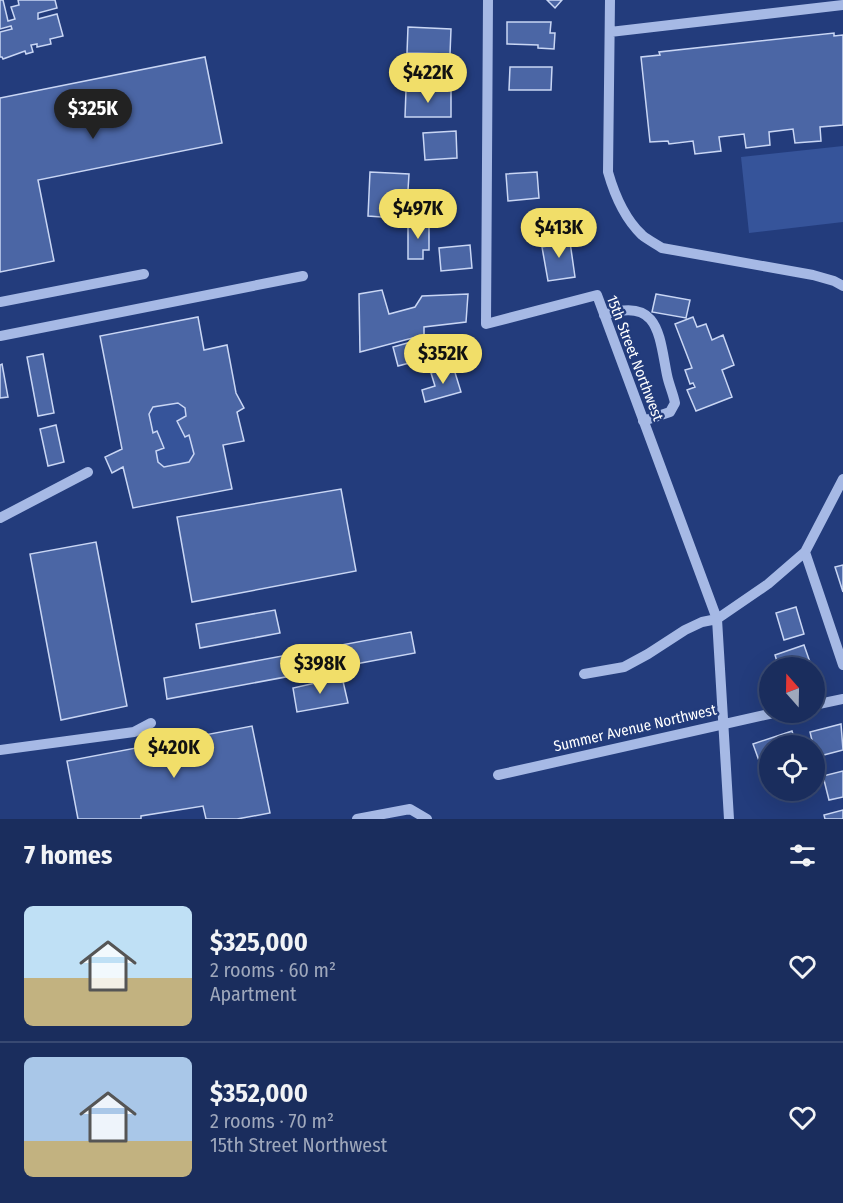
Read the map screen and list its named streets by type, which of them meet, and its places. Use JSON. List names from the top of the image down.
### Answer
{
  "streets": {
    "street": ["15th Street Northwest", "Summer Avenue Northwest"]
  },
  "crossings": [
    ["15th Street Northwest", "Summer Avenue Northwest"]
  ],
  "north": "top",
  "page": {
    "price": [
      "$422K",
      "$325K",
      "$497K",
      "$413K",
      "$352K",
      "$398K",
      "$420K"
    ],
    "heading": "7 homes",
    "list": [
      {
        "name": "$325,000",
        "note": "2 rooms · 60 m² · Apartment"
      },
      {
        "name": "$352,000",
        "note": "2 rooms · 70 m² · 15th Street Northwest"
      }
    ]
  }
}
